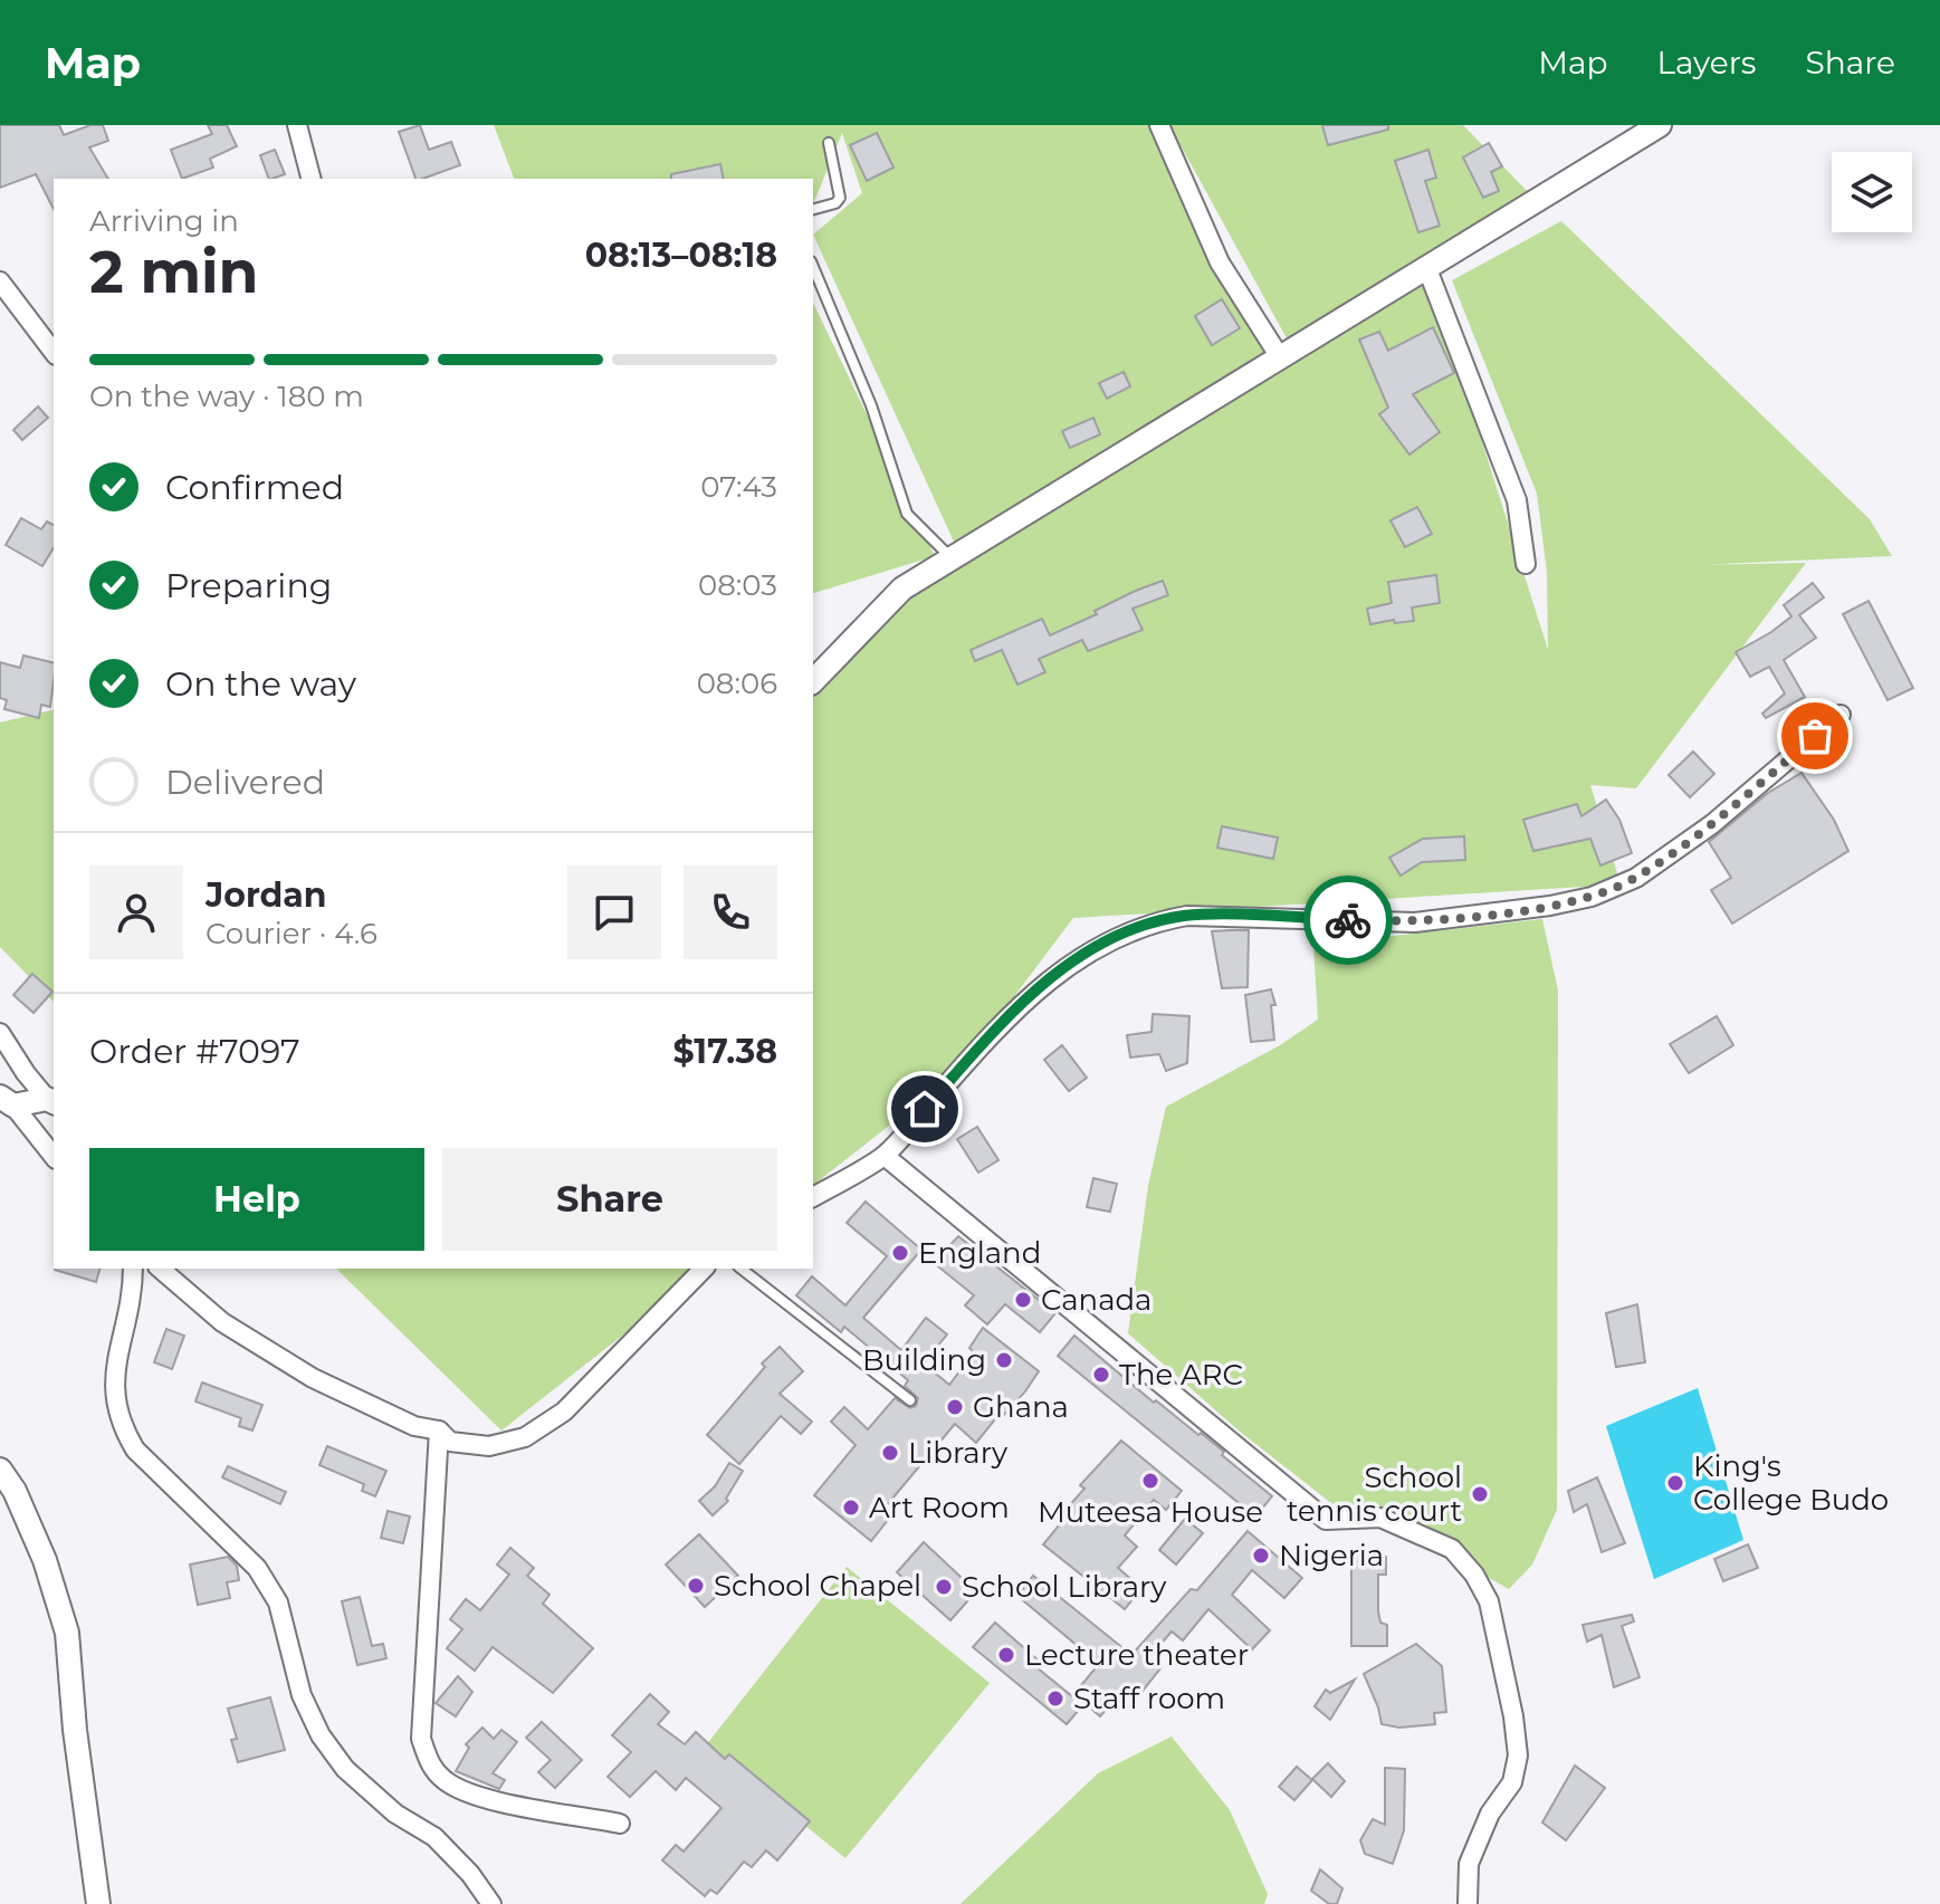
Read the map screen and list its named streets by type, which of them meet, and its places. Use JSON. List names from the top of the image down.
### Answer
{
  "places": [
    "England",
    "Canada",
    "Building",
    "The ARC",
    "Ghana",
    "Library",
    "Muteesa House",
    "King's College Budo",
    "School tennis court",
    "Art Room",
    "Nigeria",
    "School Chapel",
    "School Library",
    "Lecture theater",
    "Staff room"
  ],
  "page": {
    "header": "Map",
    "nav": ["Map", "Layers", "Share"],
    "heading": ["2 min", "Arriving in", "08:13–08:18"],
    "panel": [
      "Jordan",
      "Courier · 4.6",
      "Order #7097",
      "$17.38"
    ],
    "bar": "On the way · 180 m",
    "list": [
      ["Confirmed", "07:43"],
      ["Preparing", "08:03"],
      ["On the way", "08:06"],
      "Delivered"
    ],
    "buttons": ["Help", "Share"]
  }
}
